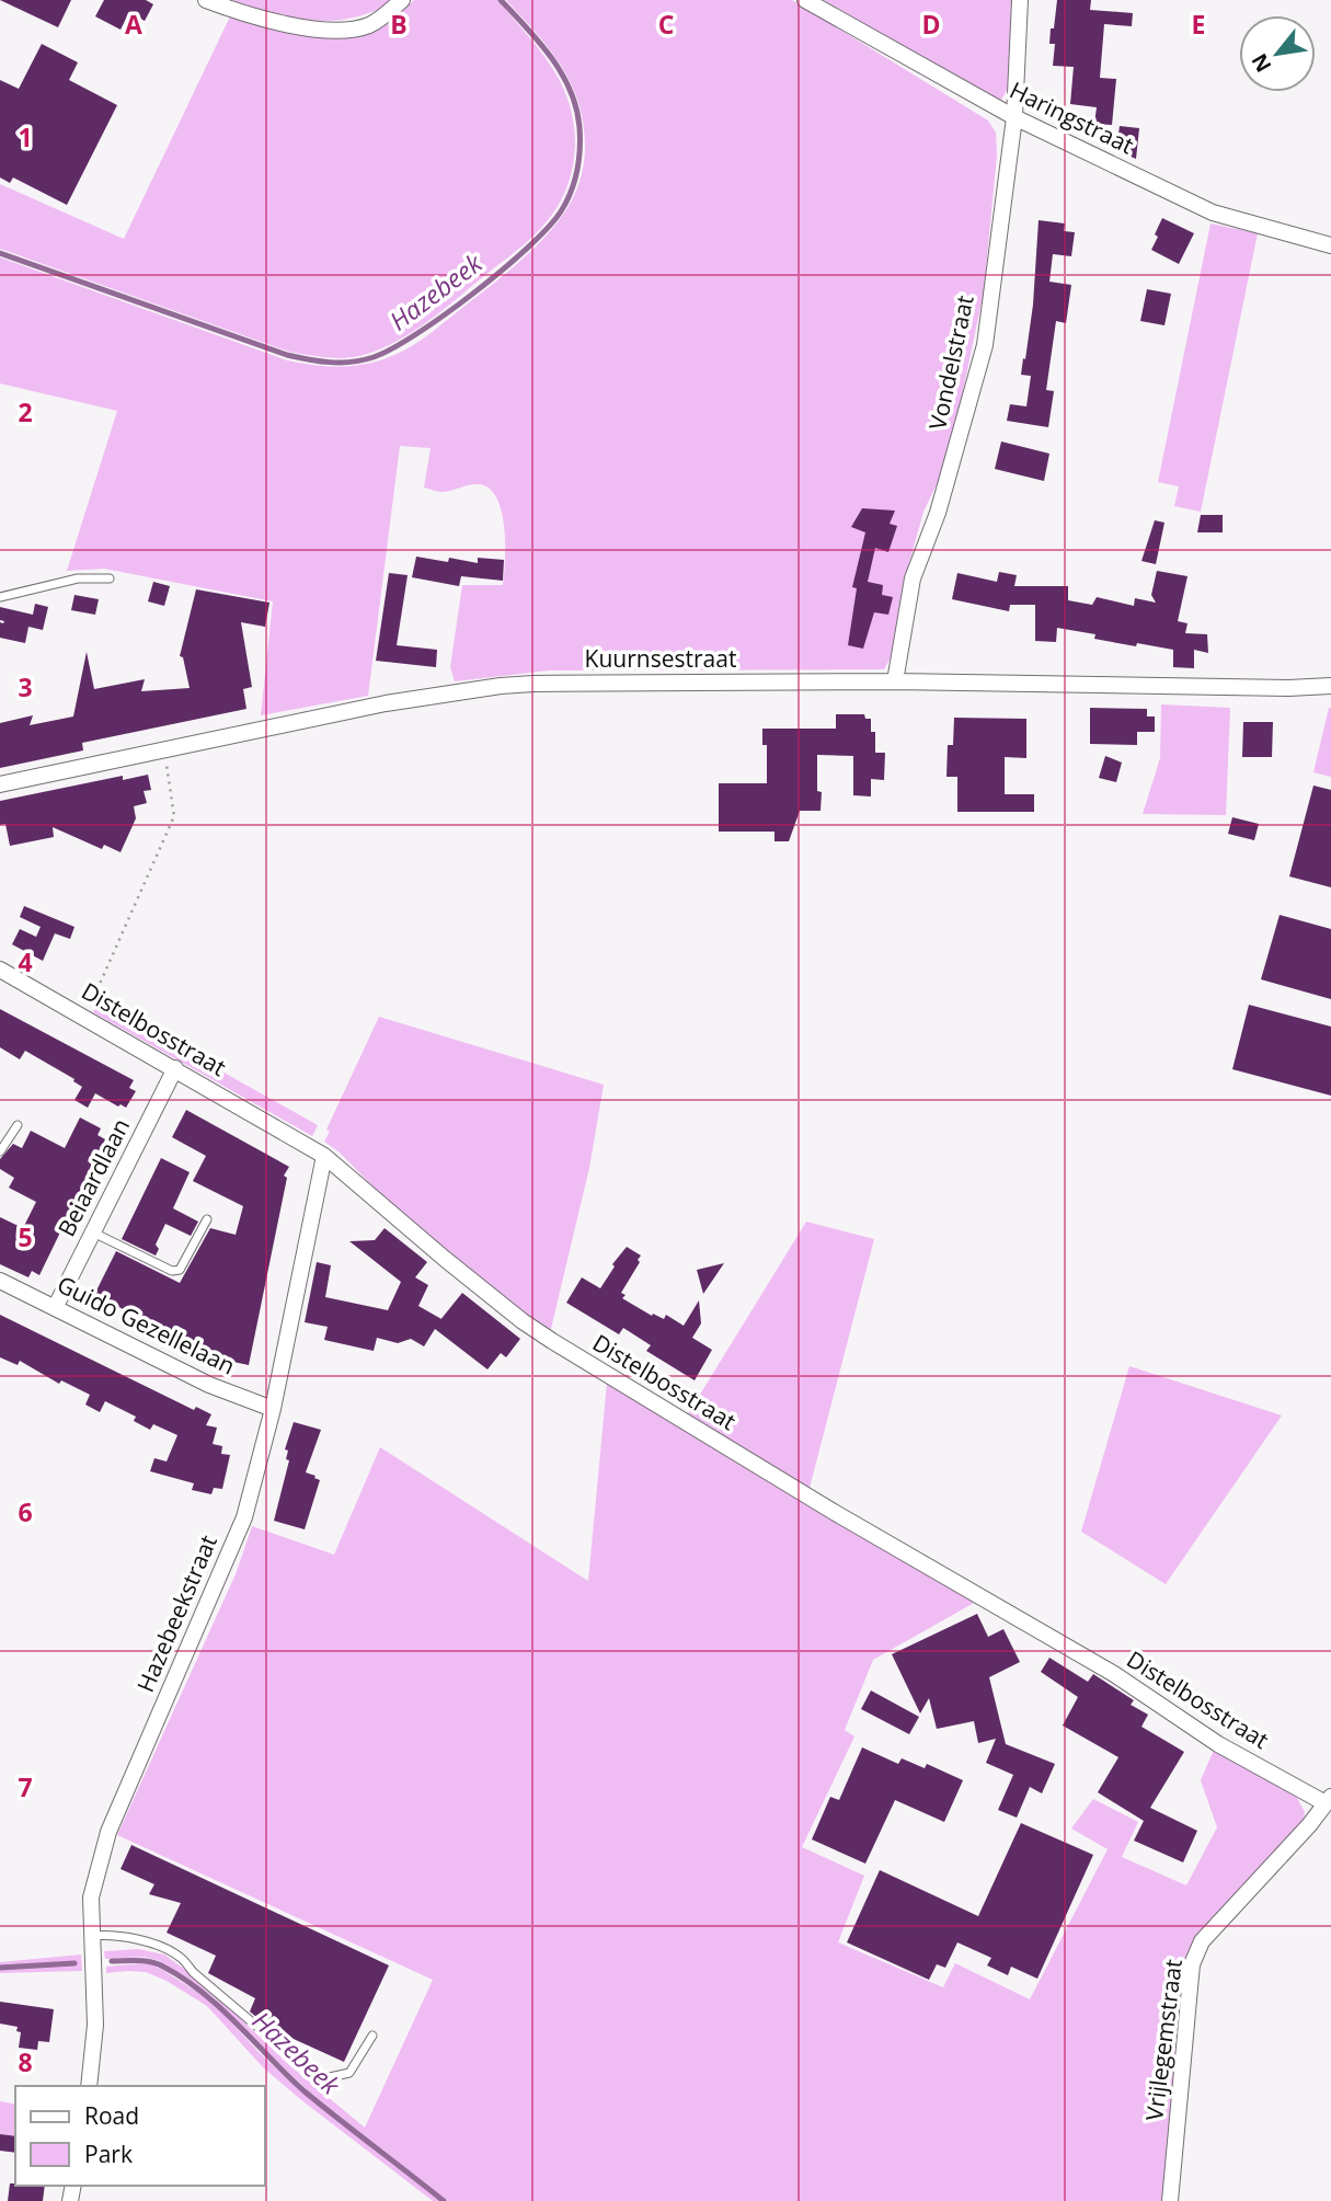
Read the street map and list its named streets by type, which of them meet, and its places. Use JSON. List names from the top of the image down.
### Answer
{
  "streets": {
    "street": [
      "Haringstraat",
      "Vondelstraat",
      "Kuurnsestraat",
      "Distelbosstraat",
      "Beiaardlaan",
      "Guido Gezellelaan",
      "Hazebeekstraat",
      "Vrijlegemstraat"
    ]
  },
  "crossings": [
    ["Haringstraat", "Vondelstraat"],
    ["Vondelstraat", "Kuurnsestraat"],
    ["Distelbosstraat", "Beiaardlaan"],
    ["Distelbosstraat", "Hazebeekstraat"],
    ["Distelbosstraat", "Vrijlegemstraat"],
    ["Beiaardlaan", "Guido Gezellelaan"],
    ["Guido Gezellelaan", "Hazebeekstraat"]
  ],
  "water": ["Hazebeek"],
  "legend": ["Road", "Park"],
  "north": "bottom left",
  "grid": {
    "columns": [
      "A",
      "B",
      "C",
      "D",
      "E"
    ],
    "rows": [
      "1",
      "2",
      "3",
      "4",
      "5",
      "6",
      "7",
      "8"
    ]
  }
}
